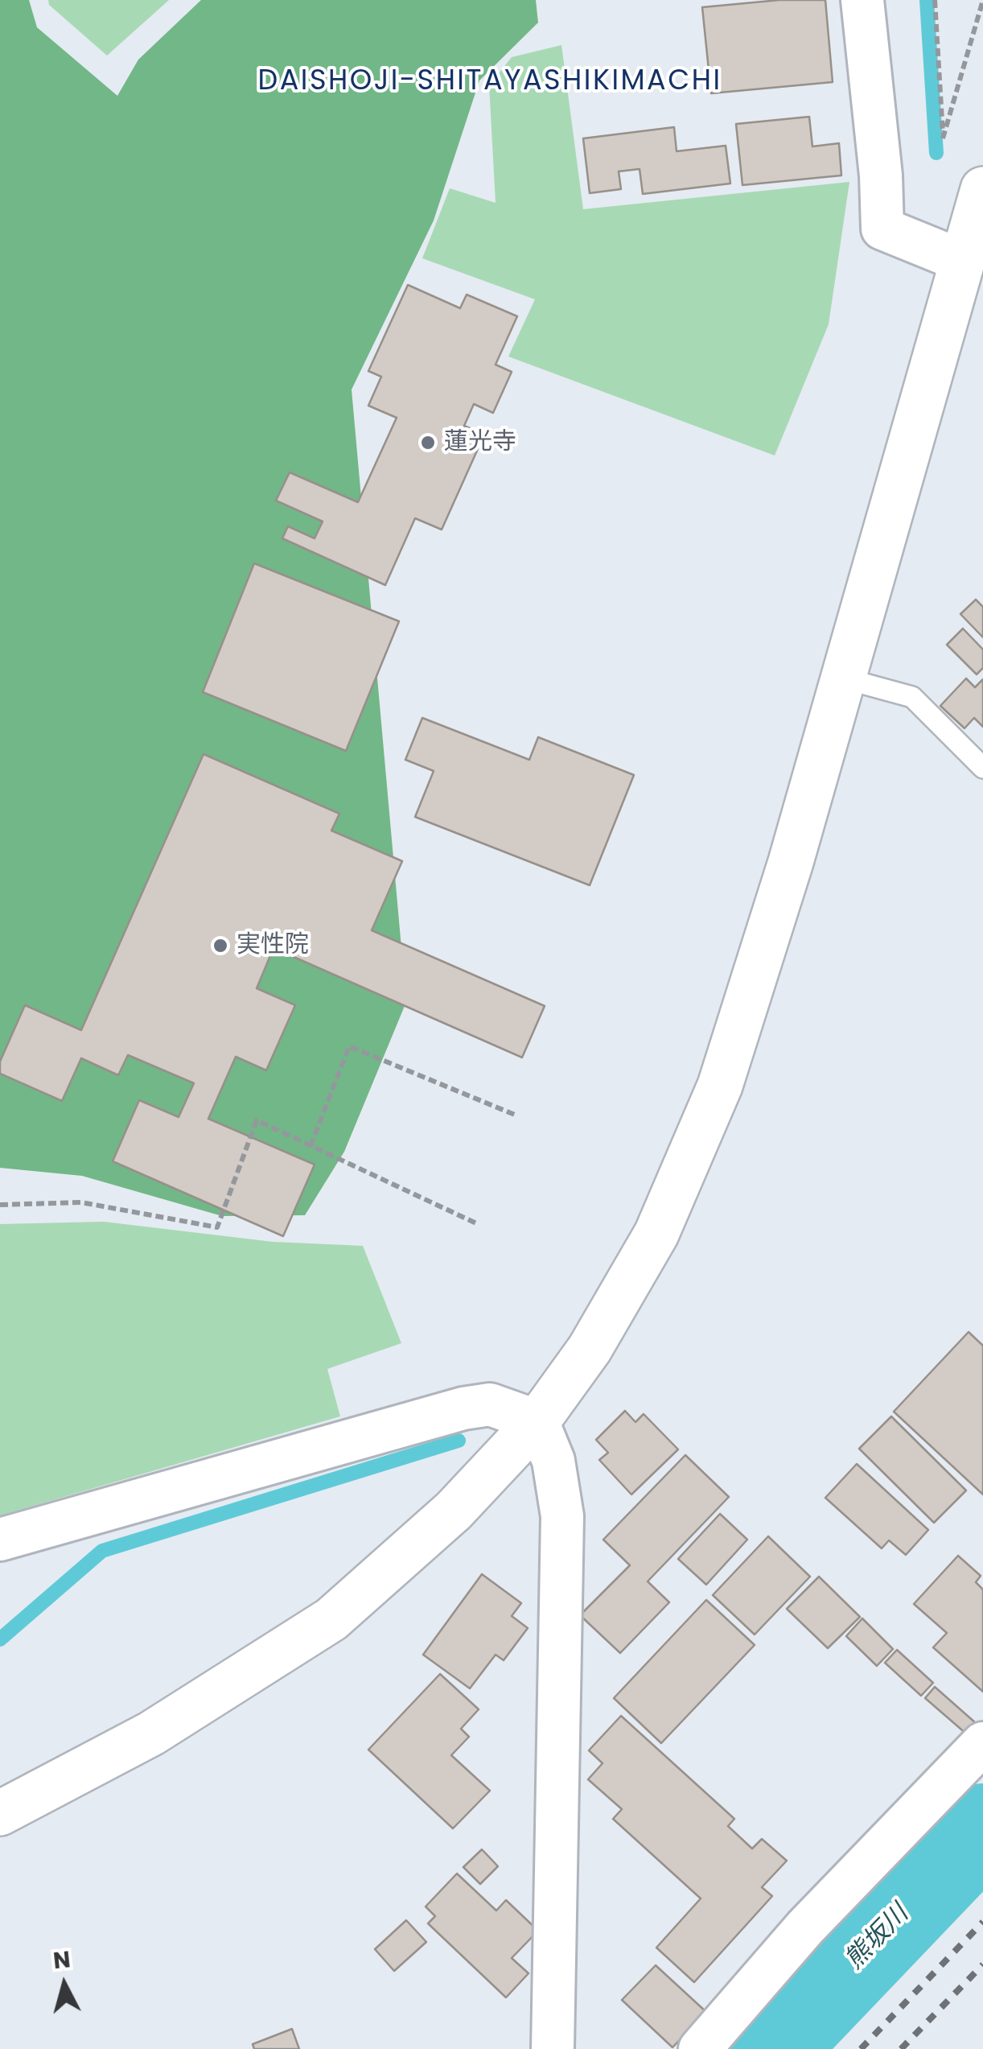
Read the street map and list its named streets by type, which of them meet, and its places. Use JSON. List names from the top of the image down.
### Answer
{
  "districts": ["DAISHOJI-SHITAYASHIKIMACHI"],
  "water": ["熊坂川"],
  "places": ["蓮光寺", "実性院"],
  "north": "top"
}
